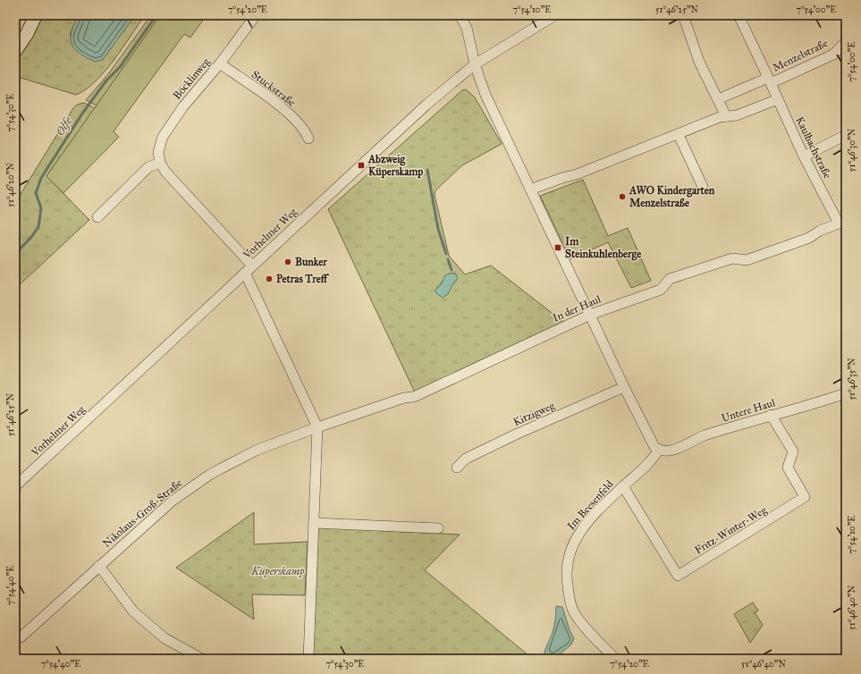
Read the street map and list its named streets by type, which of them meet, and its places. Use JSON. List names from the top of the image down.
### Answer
{
  "streets": {
    "street": [
      "Menzelstraße",
      "Böcklinweg",
      "Stuckstraße",
      "Kaulbachstraße",
      "Vorhelmer Weg",
      "In der Haul",
      "Untere Haul",
      "Kitzigweg",
      "Im Beesenfeld",
      "Nikolaus-Groß-Straße",
      "Fritz-Winter-Weg"
    ]
  },
  "crossings": [
    ["Menzelstraße", "Kaulbachstraße"],
    ["Böcklinweg", "Stuckstraße"],
    ["Kaulbachstraße", "In der Haul"],
    ["In der Haul", "Nikolaus-Groß-Straße"],
    ["Untere Haul", "Im Beesenfeld"],
    ["Untere Haul", "Fritz-Winter-Weg"],
    ["Im Beesenfeld", "Fritz-Winter-Weg"]
  ],
  "water": ["Olfe"],
  "parks": ["Küperskamp"],
  "places": {
    "transit": ["Abzweig Küperskamp", "Im Steinkuhlenberge"],
    "other": ["AWO Kindergarten Menzelstraße", "Bunker", "Petras Treff"]
  },
  "coordinates": [
    "7°54'20\"E",
    "7°54'10\"E",
    "51°46'25\"N",
    "7°54'00\"E",
    "7°54'30\"E",
    "51°46'30\"N",
    "51°46'20\"N",
    "51°46'35\"N",
    "7°54'40\"E",
    "51°46'40\"N"
  ]
}
